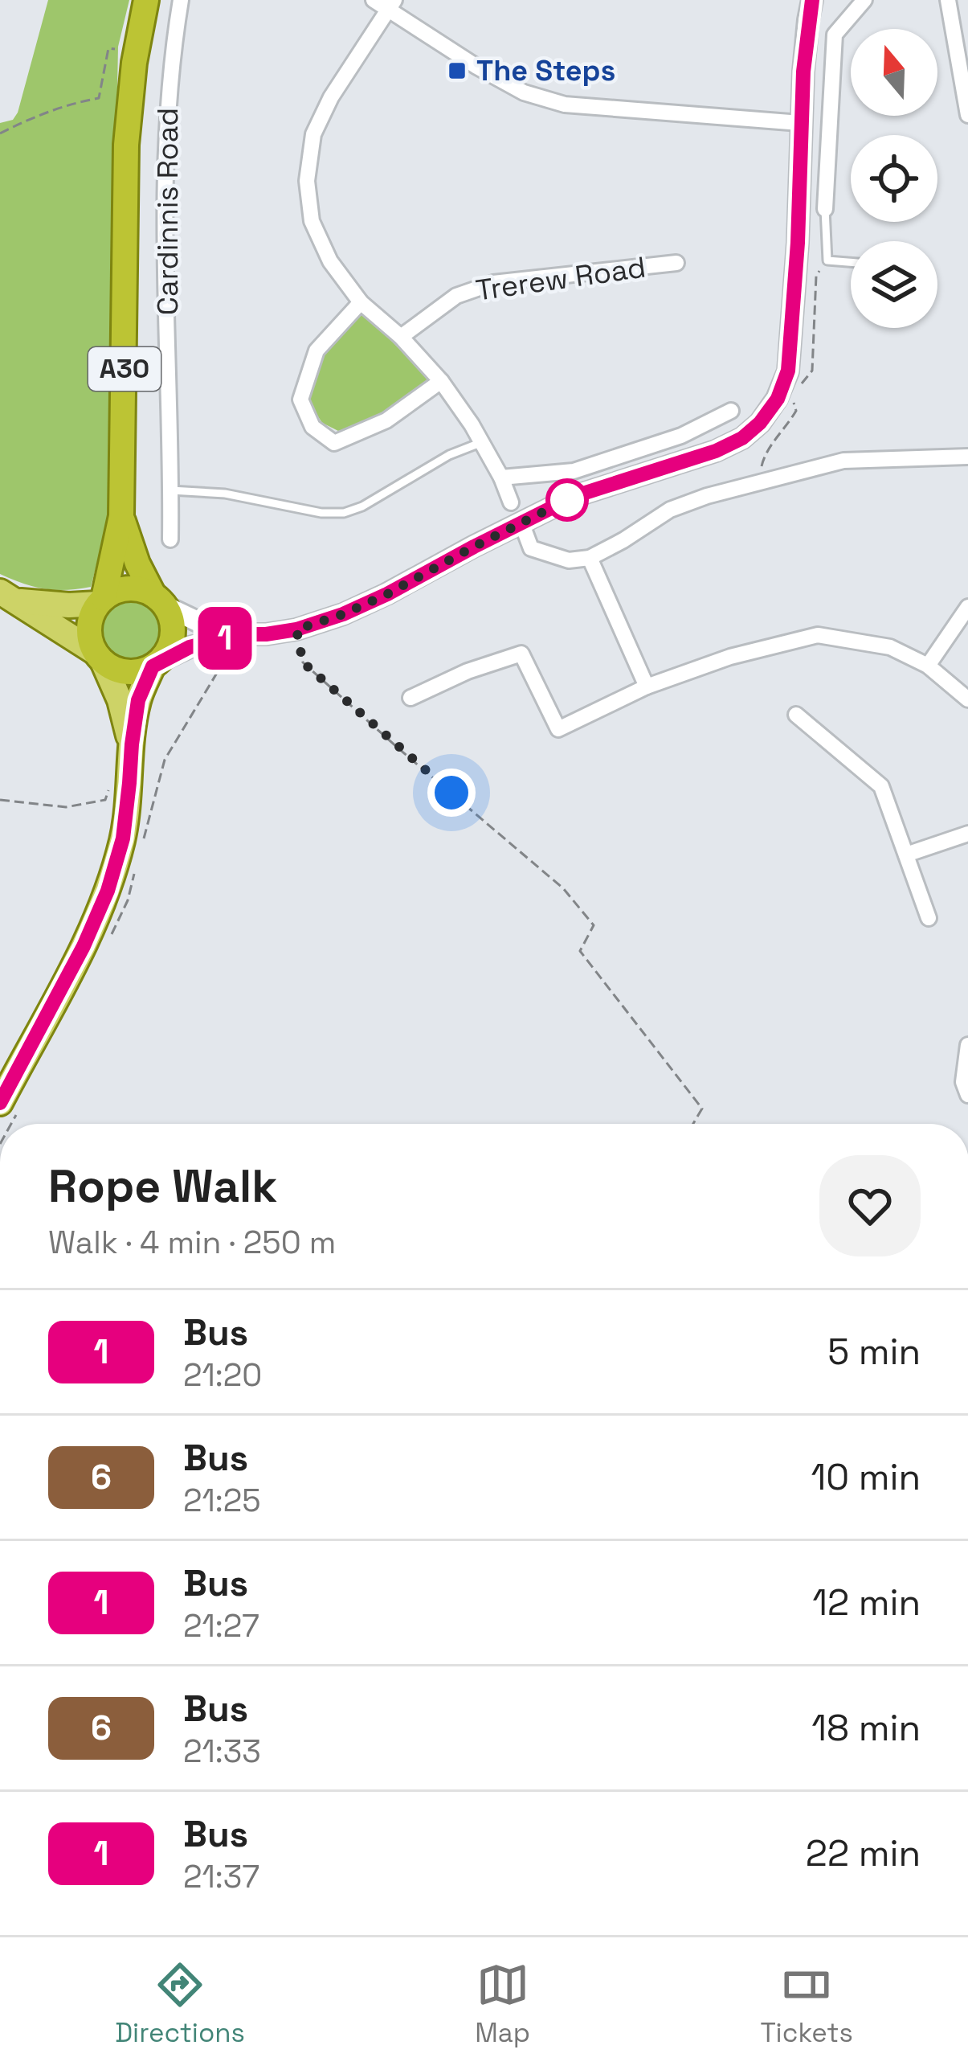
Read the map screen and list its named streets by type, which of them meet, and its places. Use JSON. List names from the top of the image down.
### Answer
{
  "streets": {
    "highway": ["A30"],
    "street": ["Cardinnis Road", "Trerew Road"]
  },
  "places": {
    "transit": ["The Steps"]
  },
  "lines": ["bus line 1"],
  "north": "top",
  "page": {
    "on_map": "1",
    "heading": ["Rope Walk", "Walk · 4 min · 250 m"],
    "list": [
      {
        "mark": "1",
        "name": "Bus",
        "note": "21:20",
        "value": "5 min"
      },
      {
        "mark": "6",
        "name": "Bus",
        "note": "21:25",
        "value": "10 min"
      },
      {
        "mark": "1",
        "name": "Bus",
        "note": "21:27",
        "value": "12 min"
      },
      {
        "mark": "6",
        "name": "Bus",
        "note": "21:33",
        "value": "18 min"
      },
      {
        "mark": "1",
        "name": "Bus",
        "note": "21:37",
        "value": "22 min"
      }
    ],
    "tabs": ["Directions", "Map", "Tickets"]
  }
}
